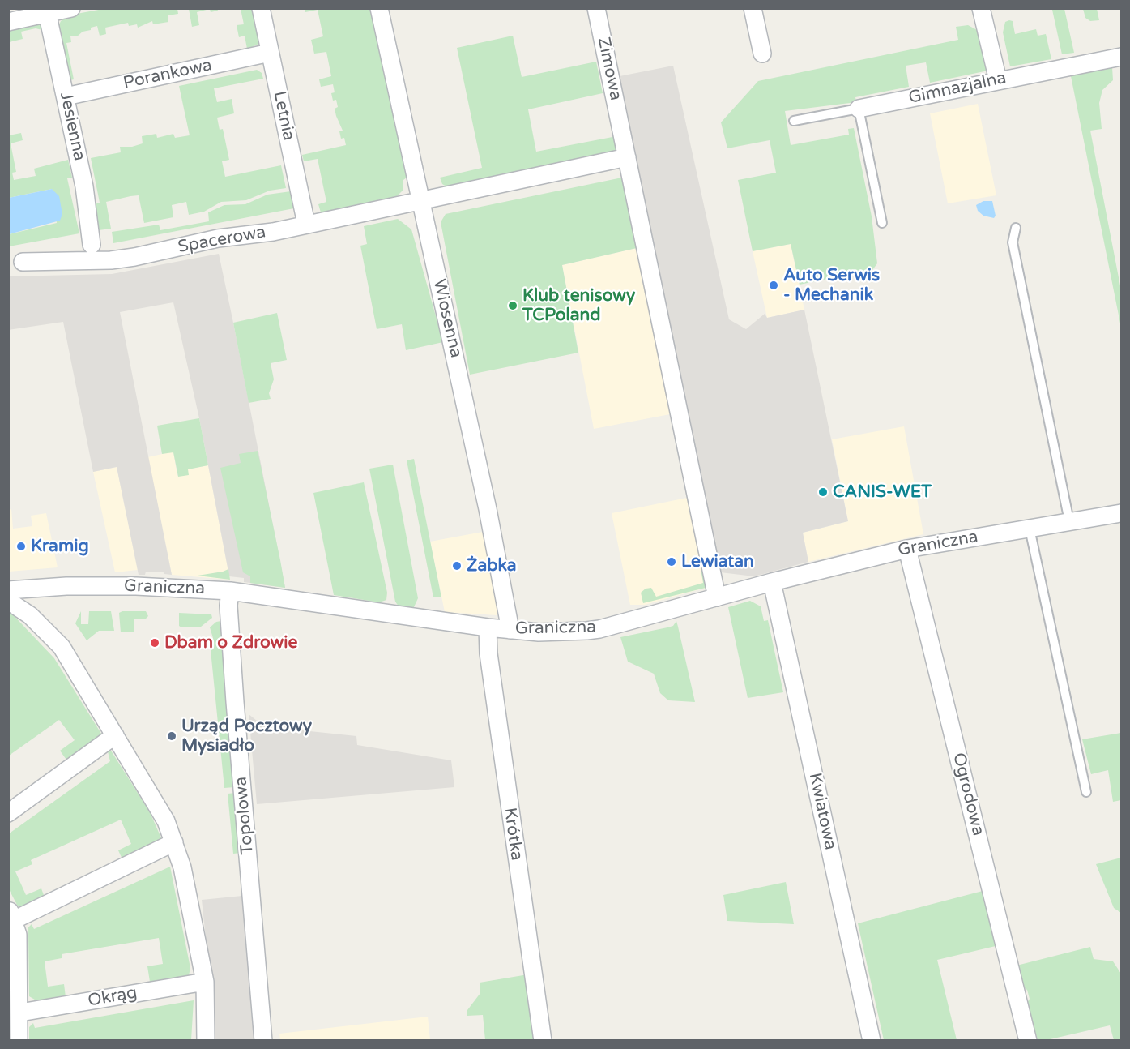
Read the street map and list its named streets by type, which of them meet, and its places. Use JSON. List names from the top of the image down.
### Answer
{
  "streets": {
    "street": [
      "Zimowa",
      "Porankowa",
      "Gimnazjalna",
      "Letnia",
      "Jesienna",
      "Spacerowa",
      "Wiosenna",
      "Graniczna",
      "Ogrodowa",
      "Kwiatowa",
      "Topolowa",
      "Krótka",
      "Okrąg"
    ]
  },
  "crossings": [
    ["Zimowa", "Spacerowa"],
    ["Zimowa", "Graniczna"],
    ["Porankowa", "Letnia"],
    ["Porankowa", "Jesienna"],
    ["Letnia", "Spacerowa"],
    ["Spacerowa", "Wiosenna"],
    ["Wiosenna", "Graniczna"],
    ["Graniczna", "Ogrodowa"],
    ["Graniczna", "Kwiatowa"],
    ["Graniczna", "Topolowa"],
    ["Graniczna", "Krótka"]
  ],
  "places": [
    "Auto Serwis - Mechanik",
    "Klub tenisowy TCPoland",
    "CANIS-WET",
    "Kramig",
    "Lewiatan",
    "Żabka",
    "Dbam o Zdrowie",
    "Urząd Pocztowy Mysiadło"
  ]
}
